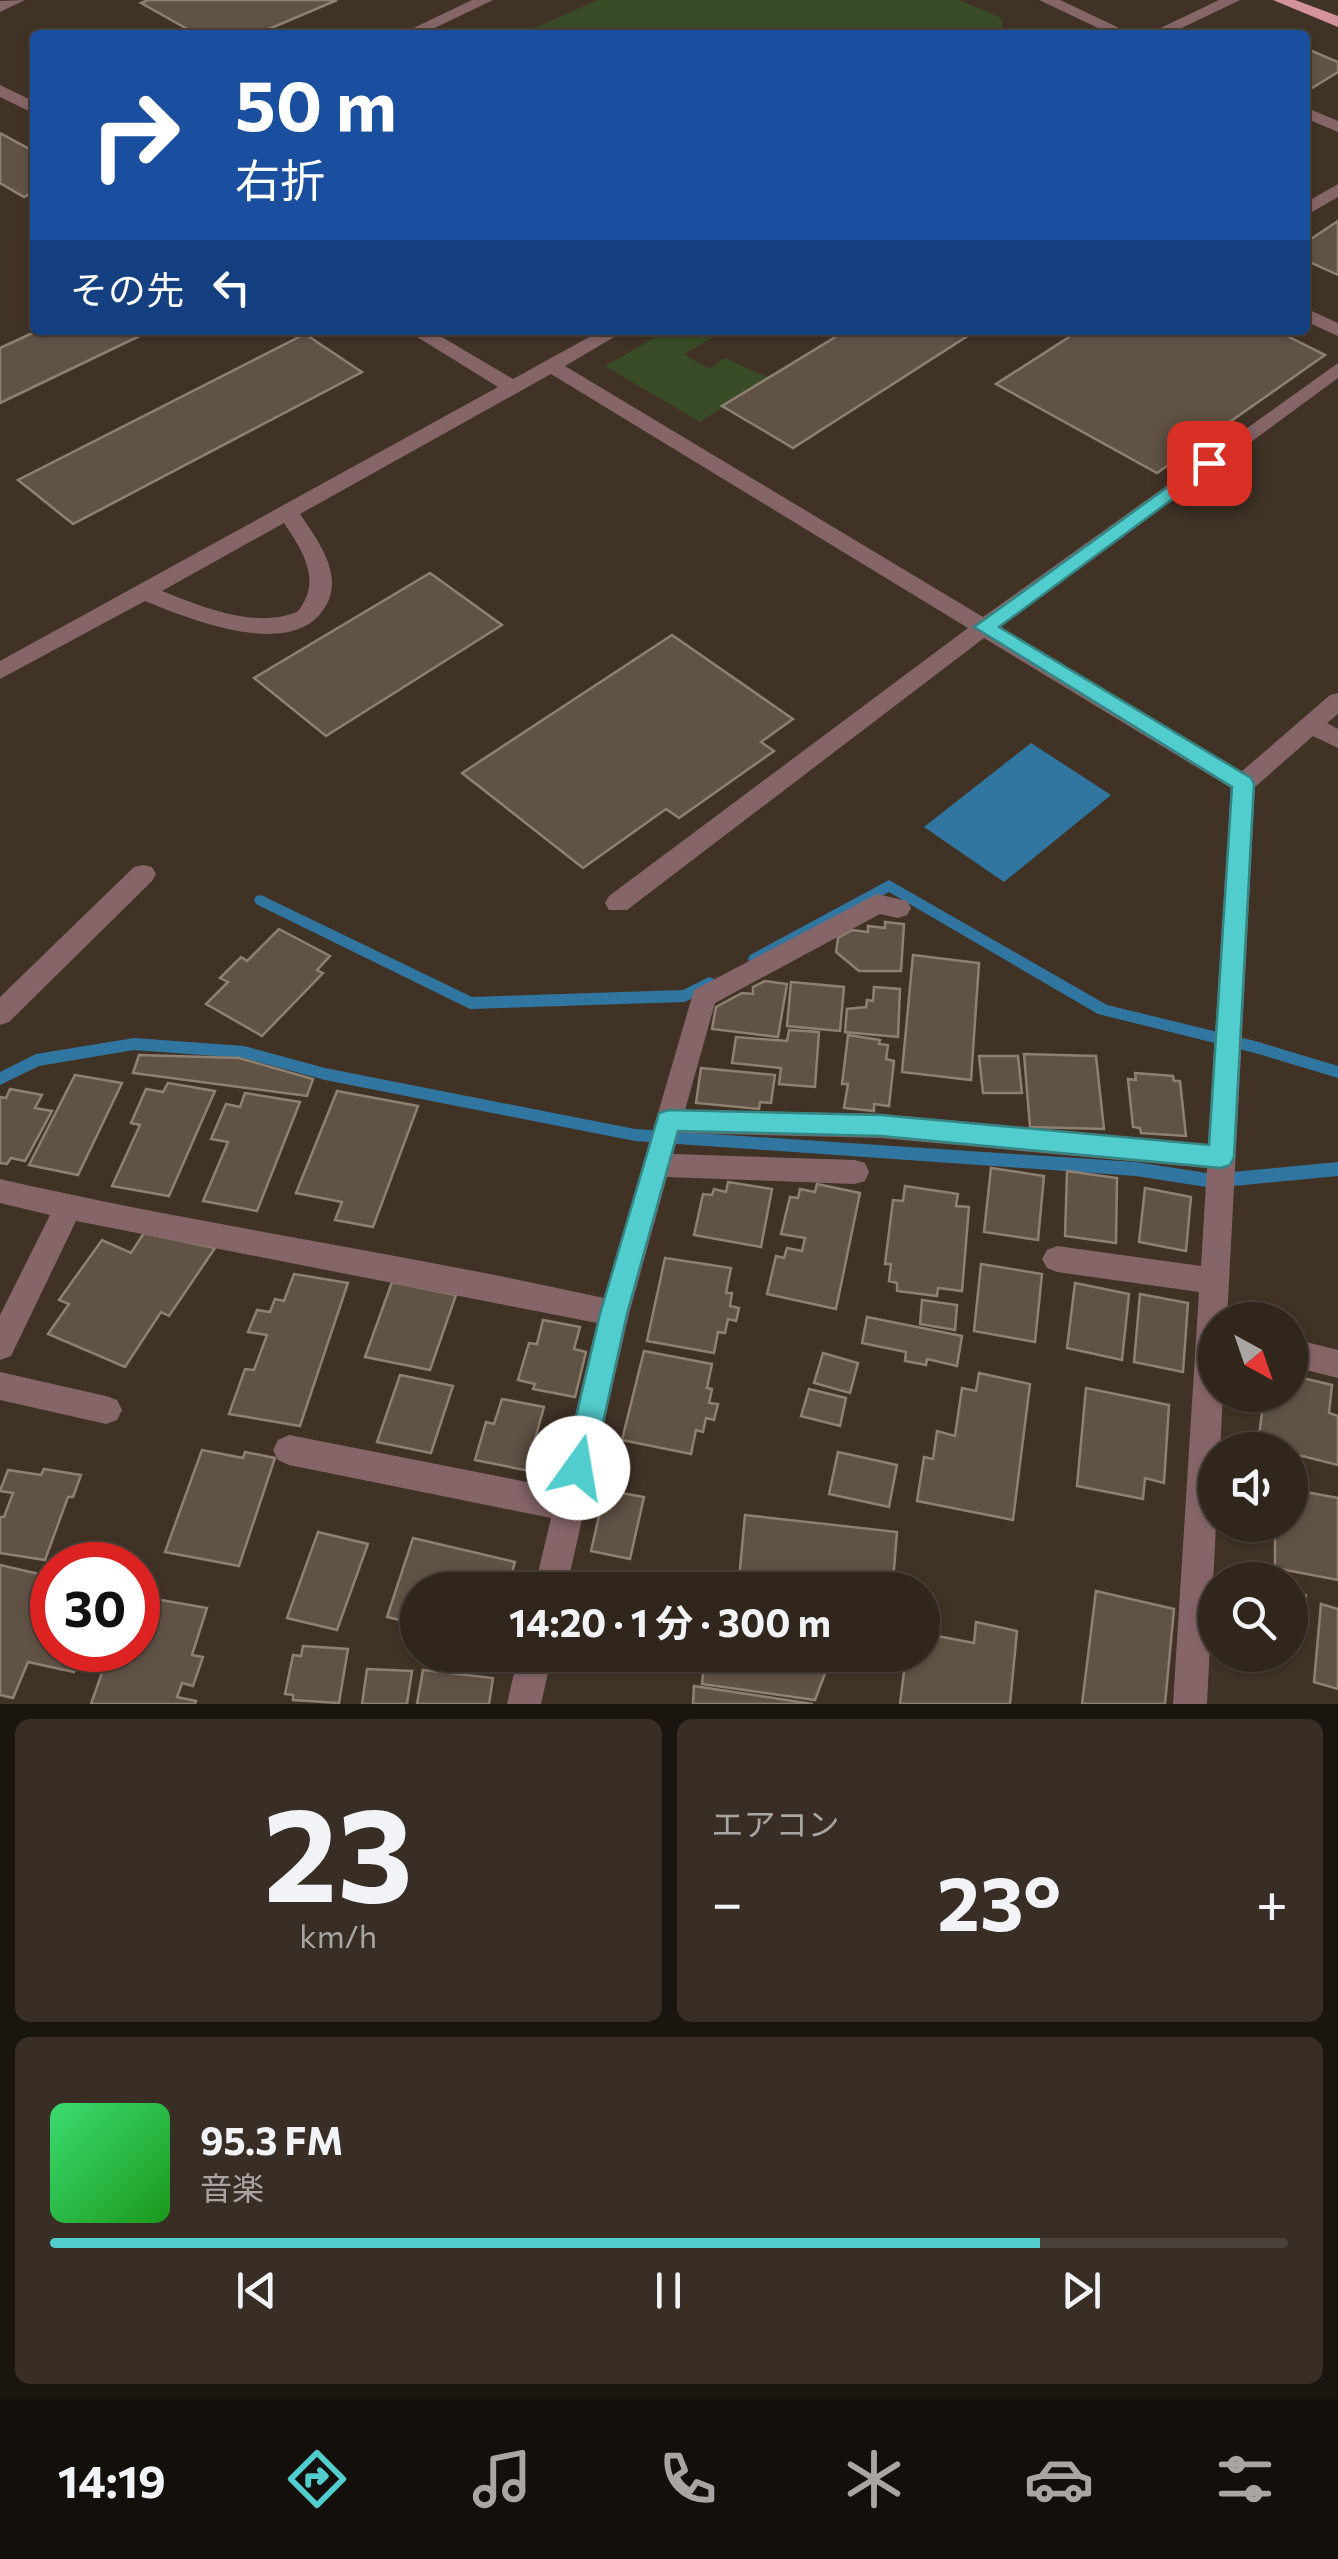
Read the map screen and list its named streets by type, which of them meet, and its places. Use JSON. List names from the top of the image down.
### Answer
{
  "north": "bottom right",
  "page": {
    "turn": ["50 m", "右折"],
    "then": "その先",
    "limit": "30",
    "trip": "14:20 · 1 分 · 300 m",
    "tile": [
      ["23", "km/h"],
      "エアコン"
    ],
    "heat": ["−", "23°", "+"],
    "song": ["95.3 FM", "音楽"],
    "tabs": "14:19"
  }
}
